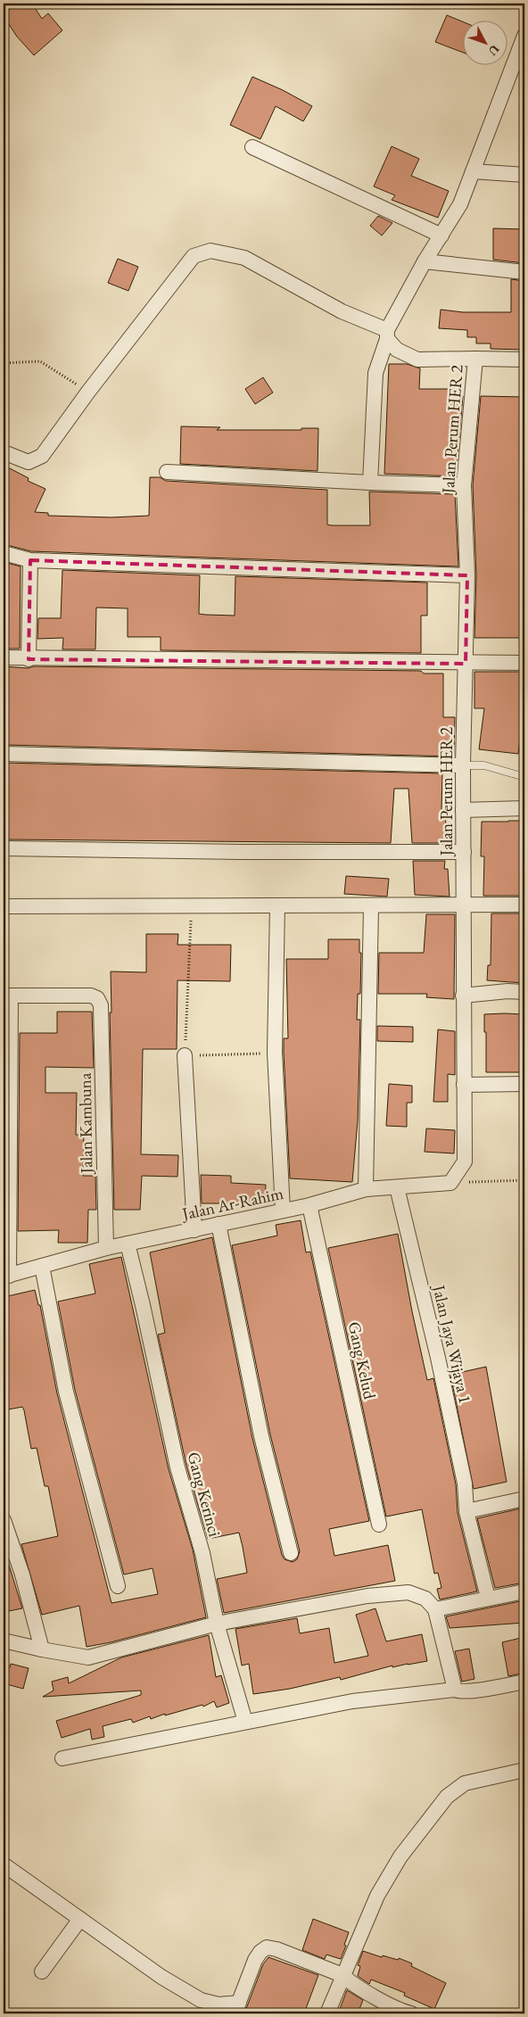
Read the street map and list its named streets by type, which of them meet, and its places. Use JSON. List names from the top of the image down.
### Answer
{
  "streets": {
    "street": [
      "Jalan Perum HER 2",
      "Jalan Kambuna",
      "Jalan Ar-Rahim",
      "Jalan Jaya Wijaya 1",
      "Gang Kelud",
      "Gang Kerinci"
    ]
  },
  "crossings": [
    ["Jalan Perum HER 2", "Jalan Ar-Rahim"],
    ["Jalan Kambuna", "Jalan Ar-Rahim"],
    ["Jalan Ar-Rahim", "Jalan Jaya Wijaya 1"],
    ["Jalan Ar-Rahim", "Gang Kelud"],
    ["Jalan Ar-Rahim", "Gang Kerinci"]
  ],
  "north": "bottom right"
}
